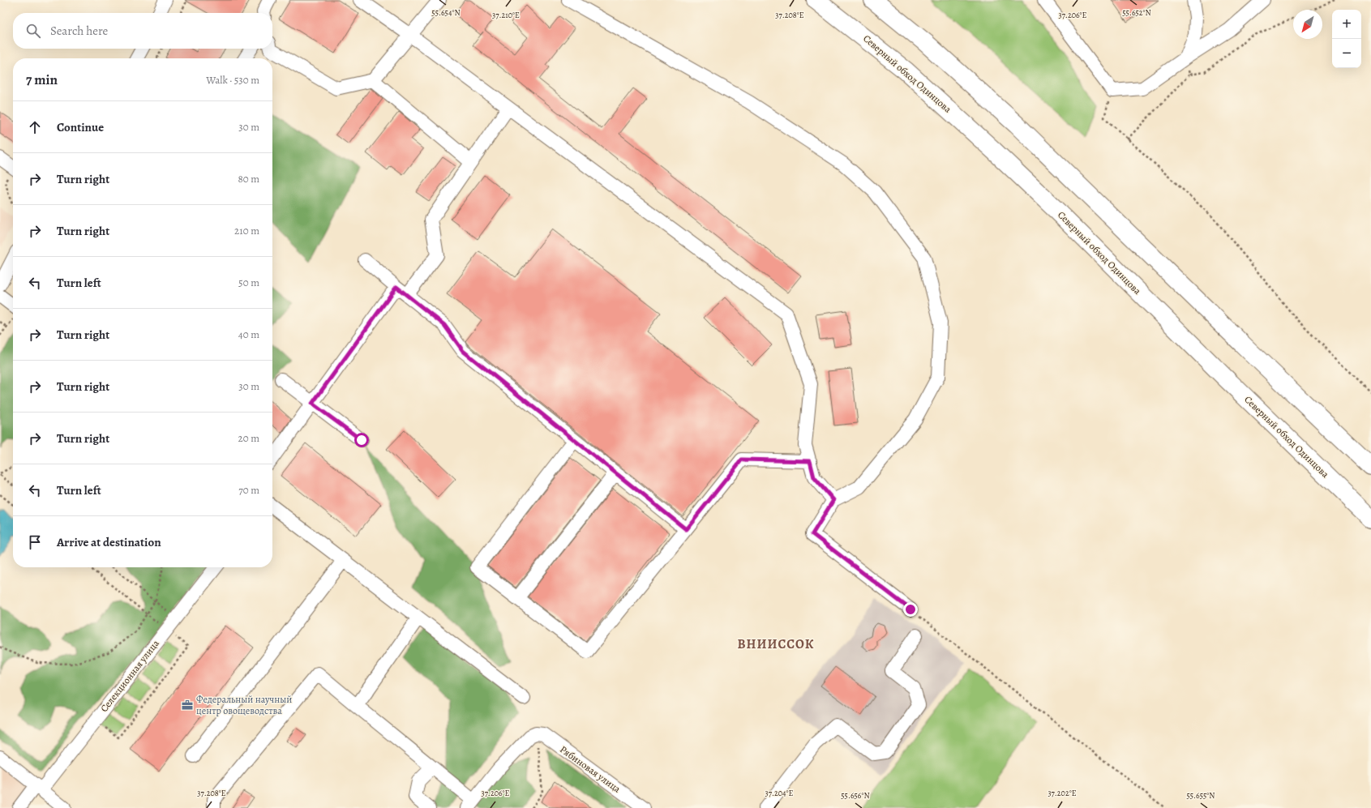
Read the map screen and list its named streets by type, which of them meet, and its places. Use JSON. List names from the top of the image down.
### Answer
{
  "streets": {
    "highway": ["Северный обход Одинцова"],
    "street": ["Селекционная улица", "Рябиновая улица"]
  },
  "districts": ["ВНИИССОК"],
  "places": {
    "office": ["Федеральный научный центр овощеводства"]
  },
  "north": "bottom left",
  "page": {
    "map_buttons": ["+", "−"],
    "search": "Search here",
    "heading": ["7 min", "Walk · 530 m"],
    "list": [
      ["Continue", "30 m"],
      ["Turn right", "80 m"],
      ["Turn right", "210 m"],
      ["Turn left", "50 m"],
      ["Turn right", "40 m"],
      ["Turn right", "30 m"],
      ["Turn right", "20 m"],
      ["Turn left", "70 m"],
      "Arrive at destination"
    ]
  },
  "coordinates": [
    "55.652°N",
    "55.654°N",
    "37.210°E",
    "37.208°E",
    "37.206°E",
    "37.204°E",
    "37.202°E",
    "55.656°N",
    "55.655°N"
  ]
}
